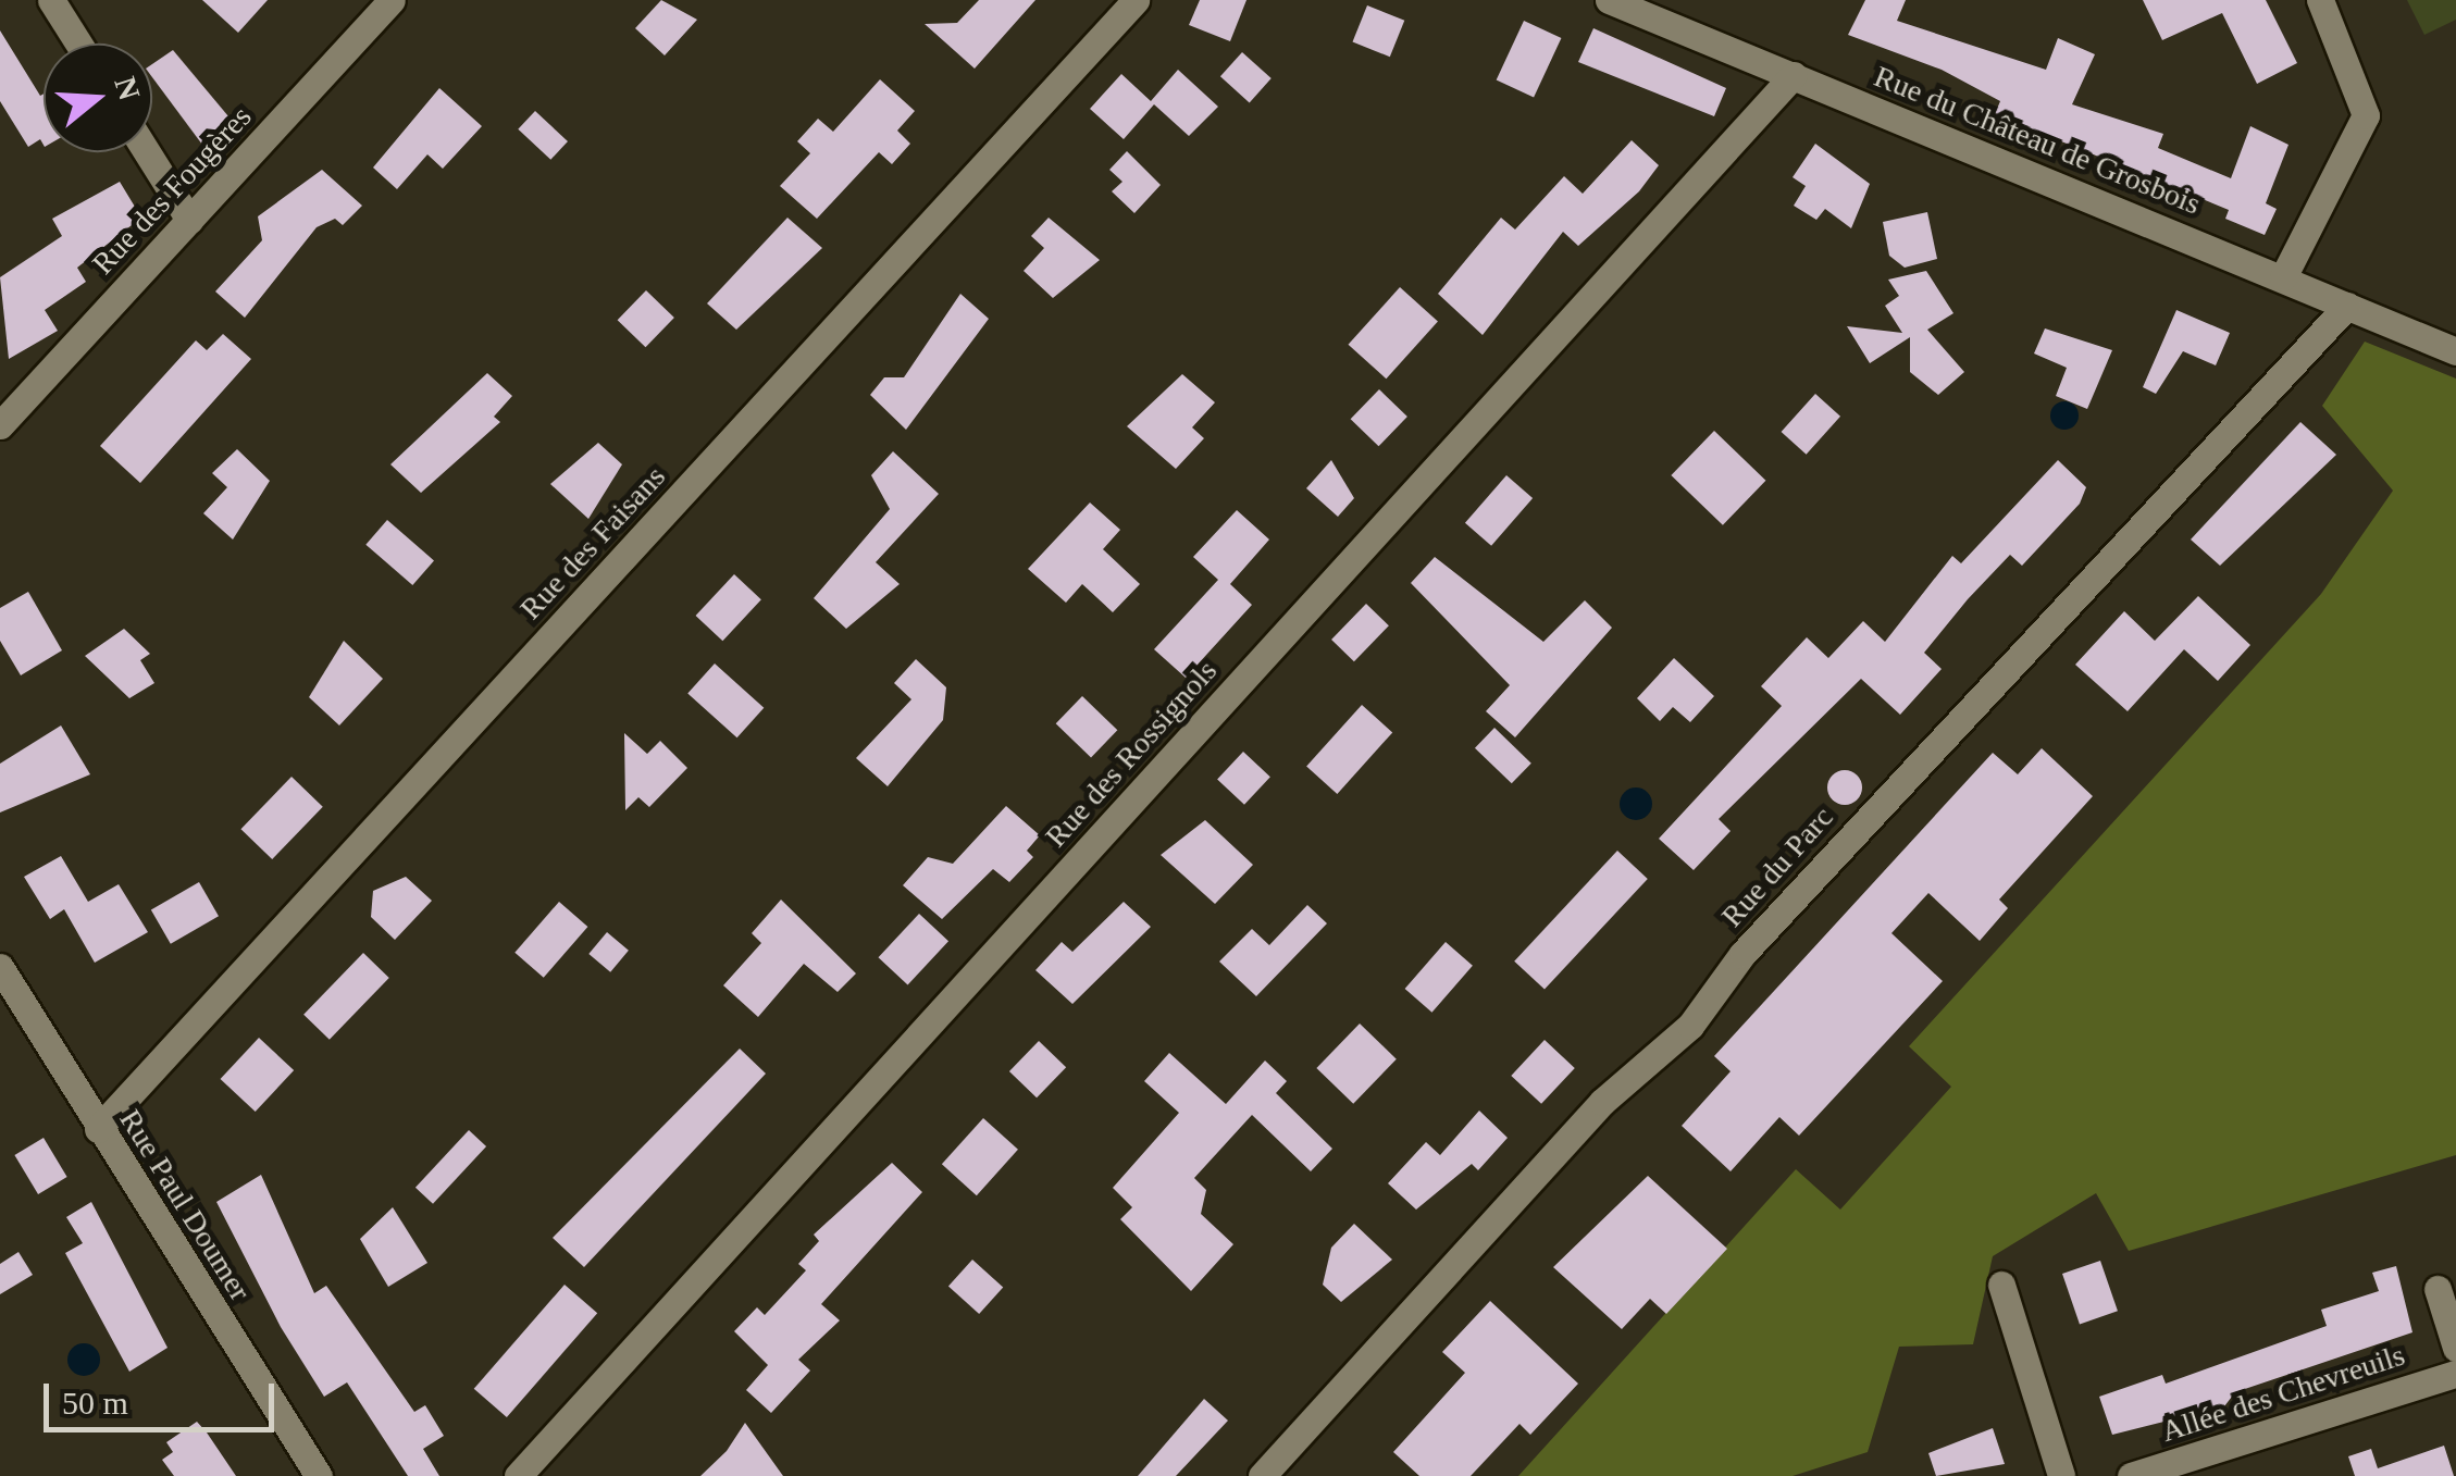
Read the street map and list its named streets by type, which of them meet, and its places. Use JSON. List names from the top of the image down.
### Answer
{
  "streets": {
    "street": [
      "Rue du Château de Grosbois",
      "Rue des Fougères",
      "Rue des Faisans",
      "Rue des Rossignols",
      "Rue du Parc",
      "Rue Paul Doumer",
      "Allée des Chevreuils"
    ]
  },
  "crossings": [
    ["Rue du Château de Grosbois", "Rue des Rossignols"],
    ["Rue du Château de Grosbois", "Rue du Parc"],
    ["Rue des Faisans", "Rue Paul Doumer"]
  ],
  "scale_bar": "50 m",
  "north": "right"
}
